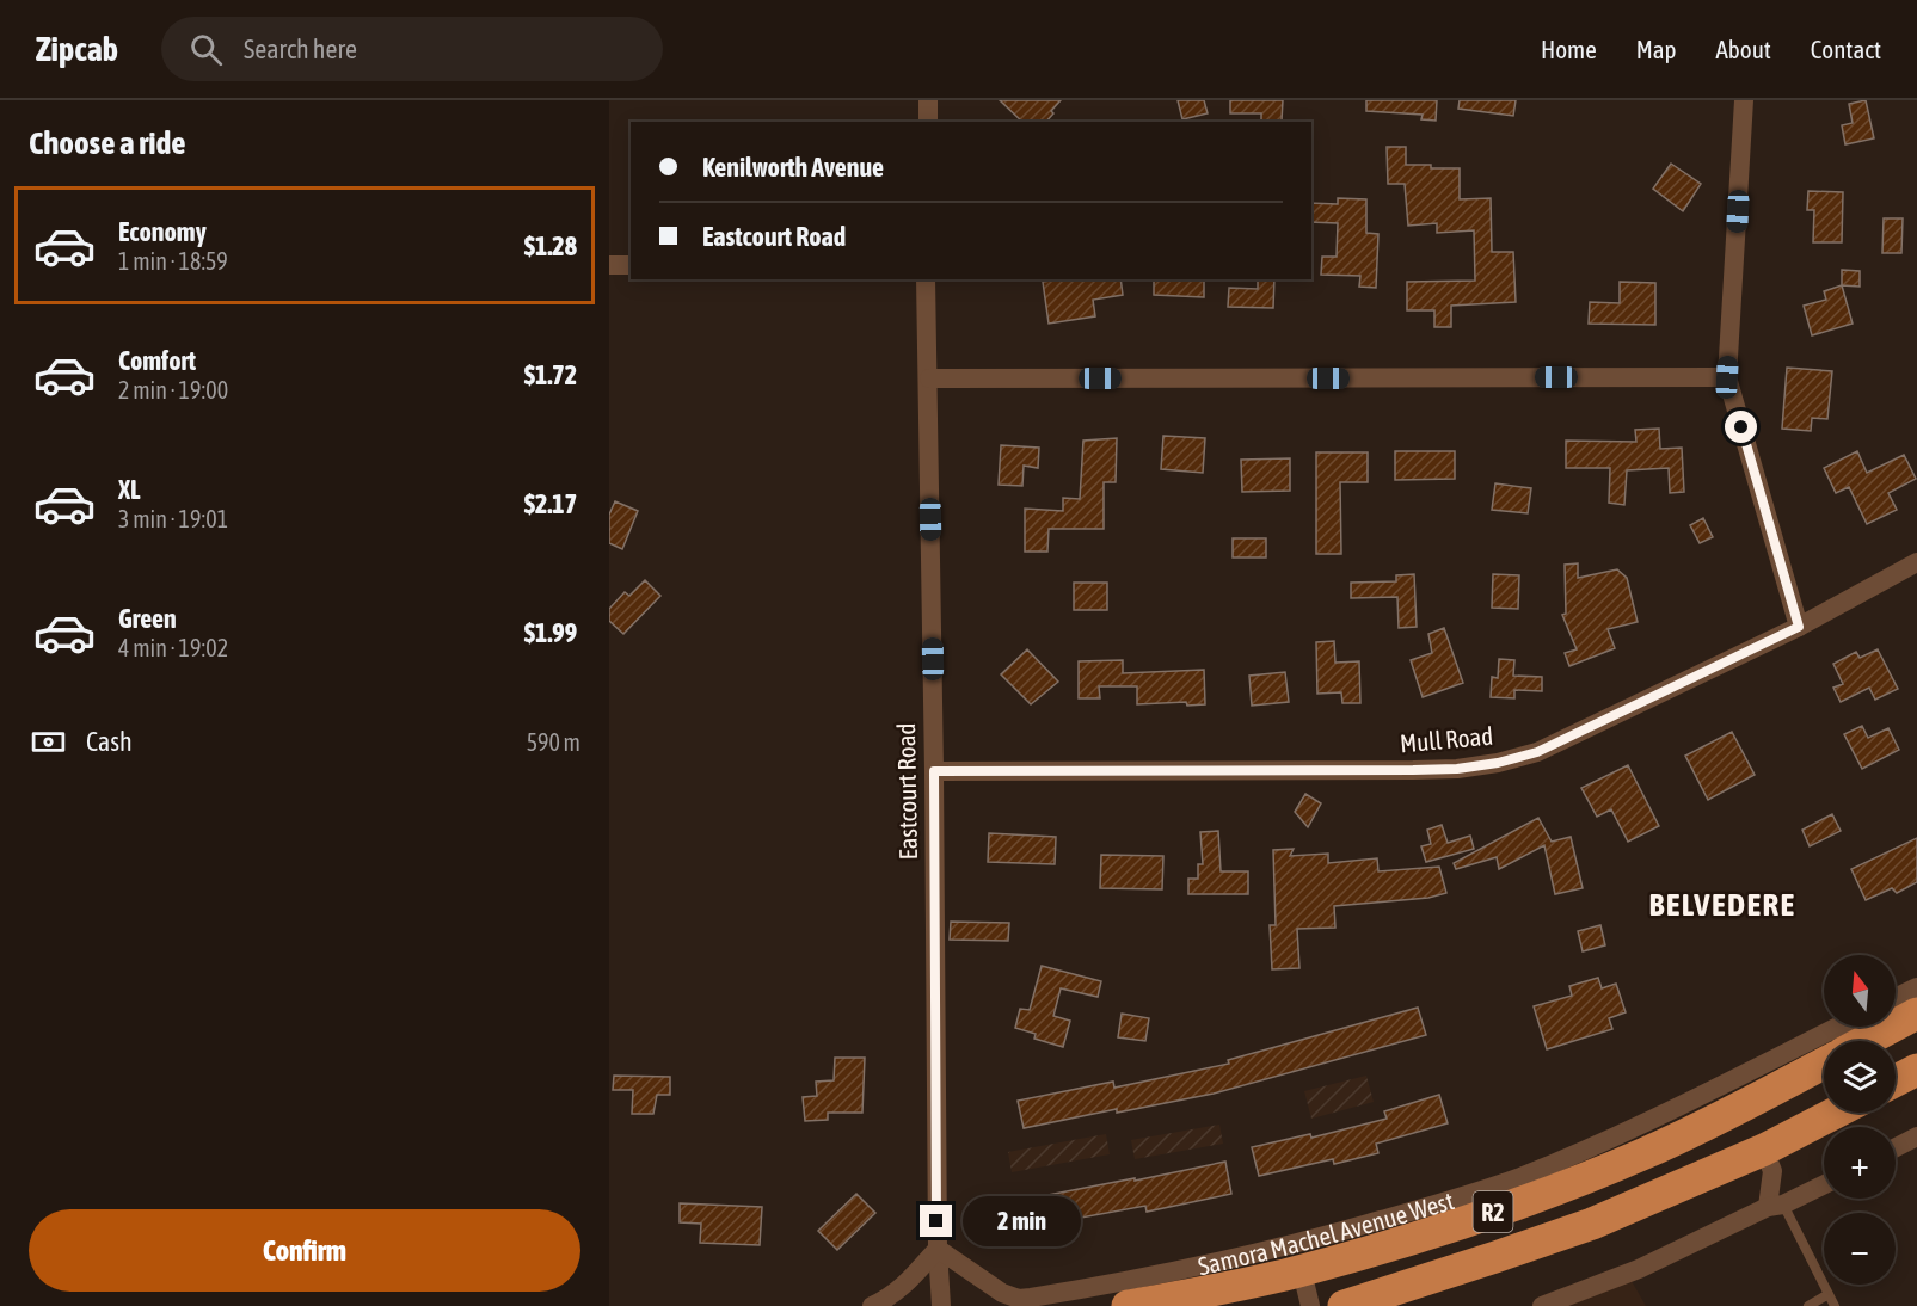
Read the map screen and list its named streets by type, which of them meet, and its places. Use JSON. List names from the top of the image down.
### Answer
{
  "streets": {
    "highway": ["R2", "Samora Machel Avenue West"],
    "street": ["Mull Road", "Eastcourt Road"]
  },
  "crossings": [
    ["Mull Road", "Eastcourt Road"],
    ["Eastcourt Road", "Samora Machel Avenue West"]
  ],
  "districts": ["BELVEDERE"],
  "north": "top",
  "page": {
    "header": "Zipcab",
    "search": "Search here",
    "nav": [
      "Home",
      "Map",
      "About",
      "Contact"
    ],
    "heading": "Choose a ride",
    "banner": ["Kenilworth Avenue", "Eastcourt Road"],
    "list": [
      {
        "name": "Economy",
        "note": "1 min · 18:59",
        "value": "$1.28"
      },
      {
        "name": "Comfort",
        "note": "2 min · 19:00",
        "value": "$1.72"
      },
      {
        "name": "XL",
        "note": "3 min · 19:01",
        "value": "$2.17"
      },
      {
        "name": "Green",
        "note": "4 min · 19:02",
        "value": "$1.99"
      }
    ],
    "pay": ["Cash", "590 m"],
    "map_buttons": ["+", "−"],
    "buttons": "Confirm",
    "bubble": "2 min"
  }
}
